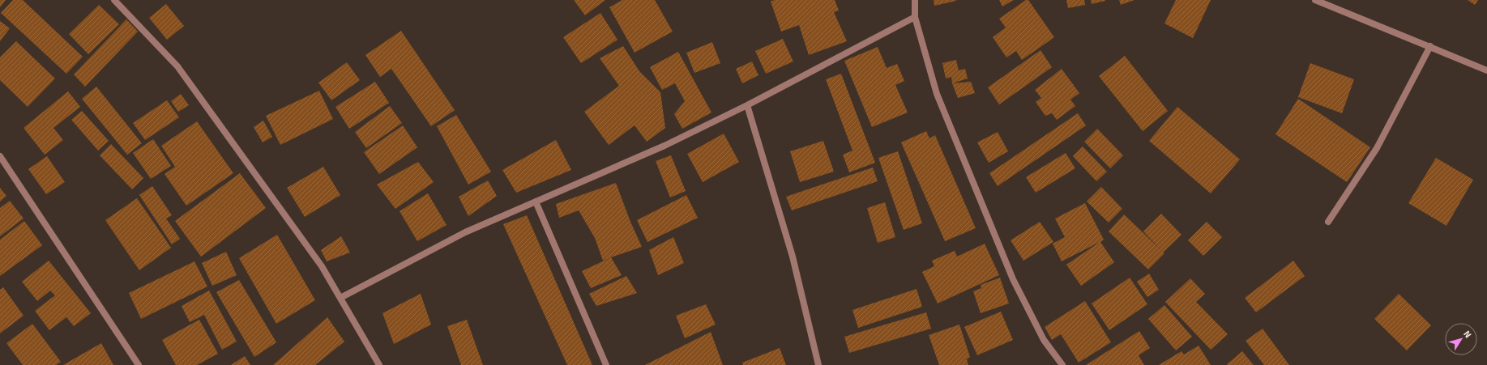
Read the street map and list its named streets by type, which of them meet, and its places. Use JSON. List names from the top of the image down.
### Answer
{
  "north": "top right"
}
